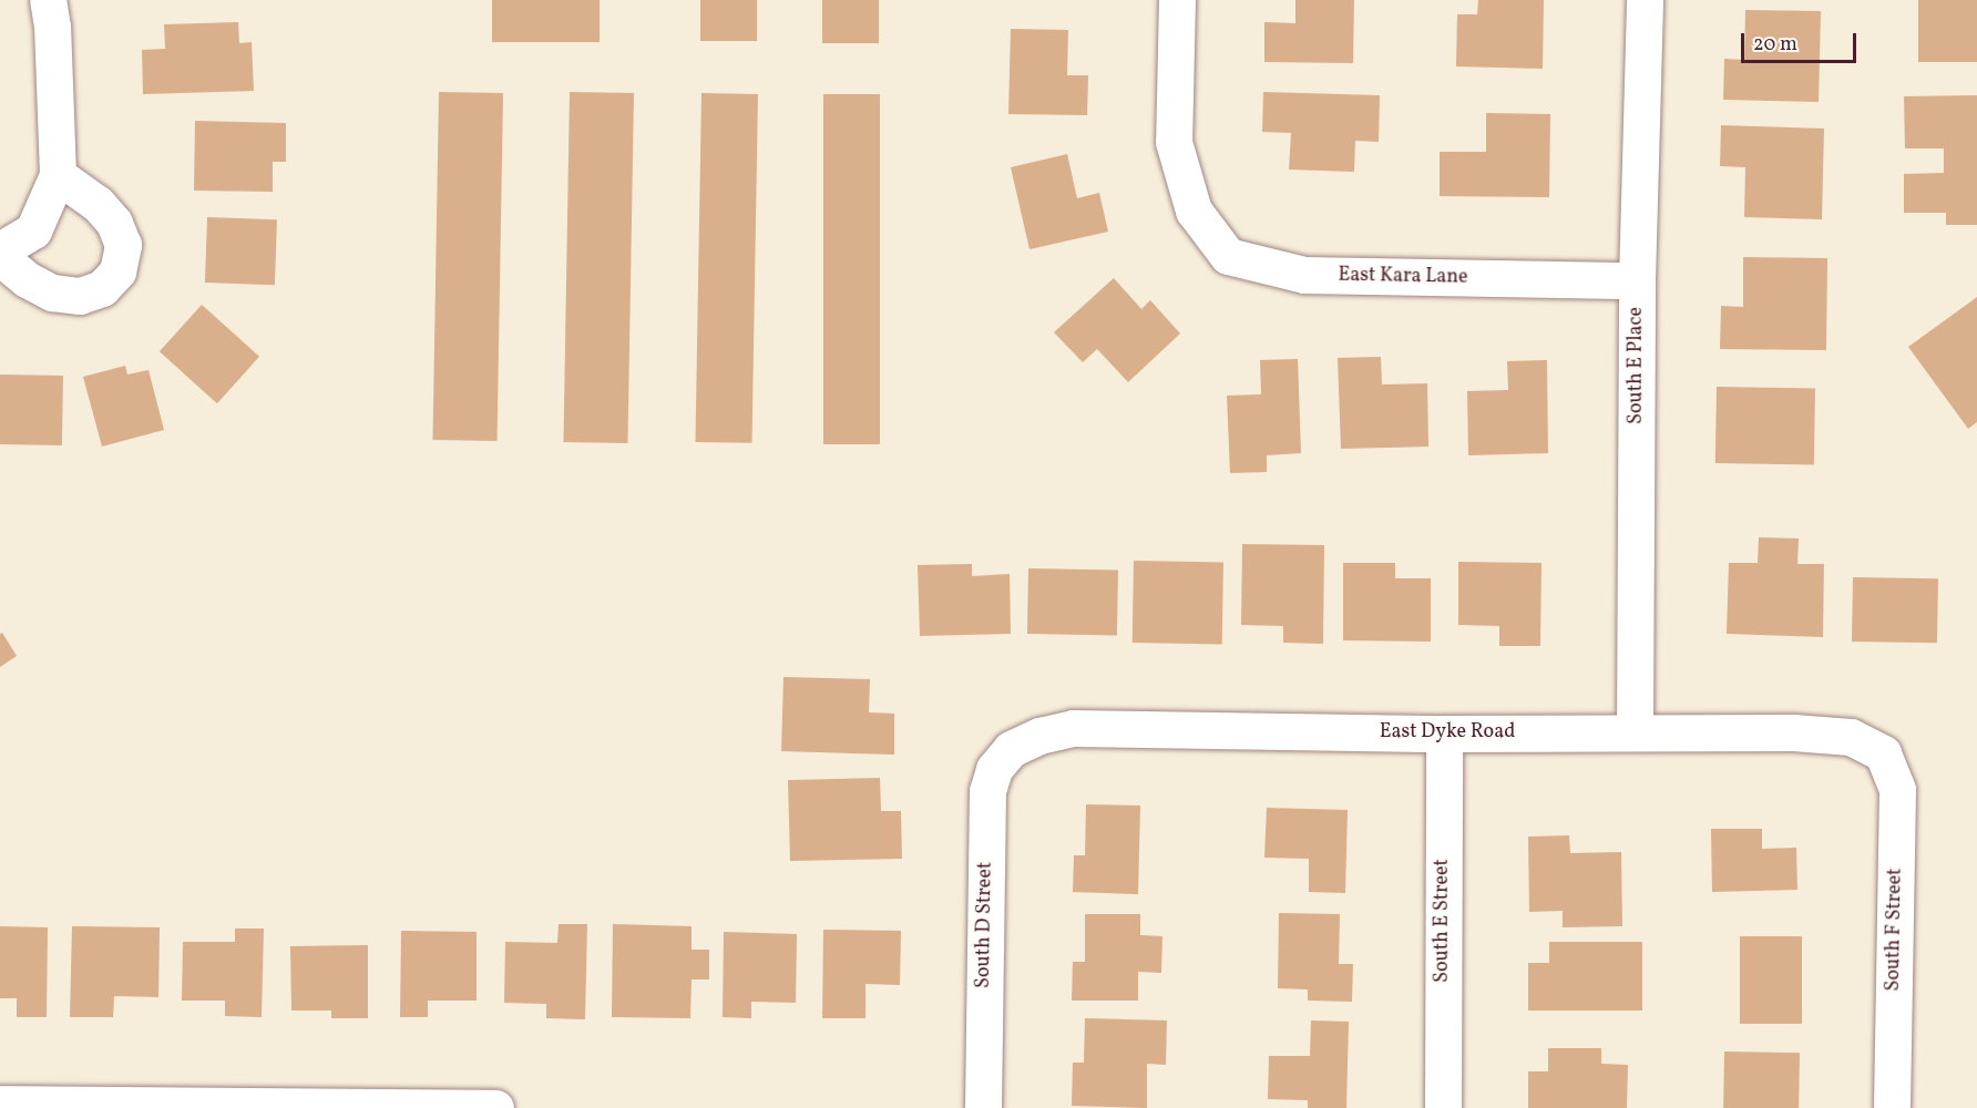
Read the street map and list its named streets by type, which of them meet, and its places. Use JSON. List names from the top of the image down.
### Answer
{
  "streets": {
    "street": [
      "East Kara Lane",
      "South E Place",
      "East Dyke Road",
      "South E Street",
      "South D Street",
      "South F Street"
    ]
  },
  "crossings": [
    ["East Kara Lane", "South E Place"],
    ["South E Place", "East Dyke Road"],
    ["East Dyke Road", "South E Street"],
    ["East Dyke Road", "South D Street"],
    ["East Dyke Road", "South F Street"]
  ],
  "scale_bar": "20 m"
}
